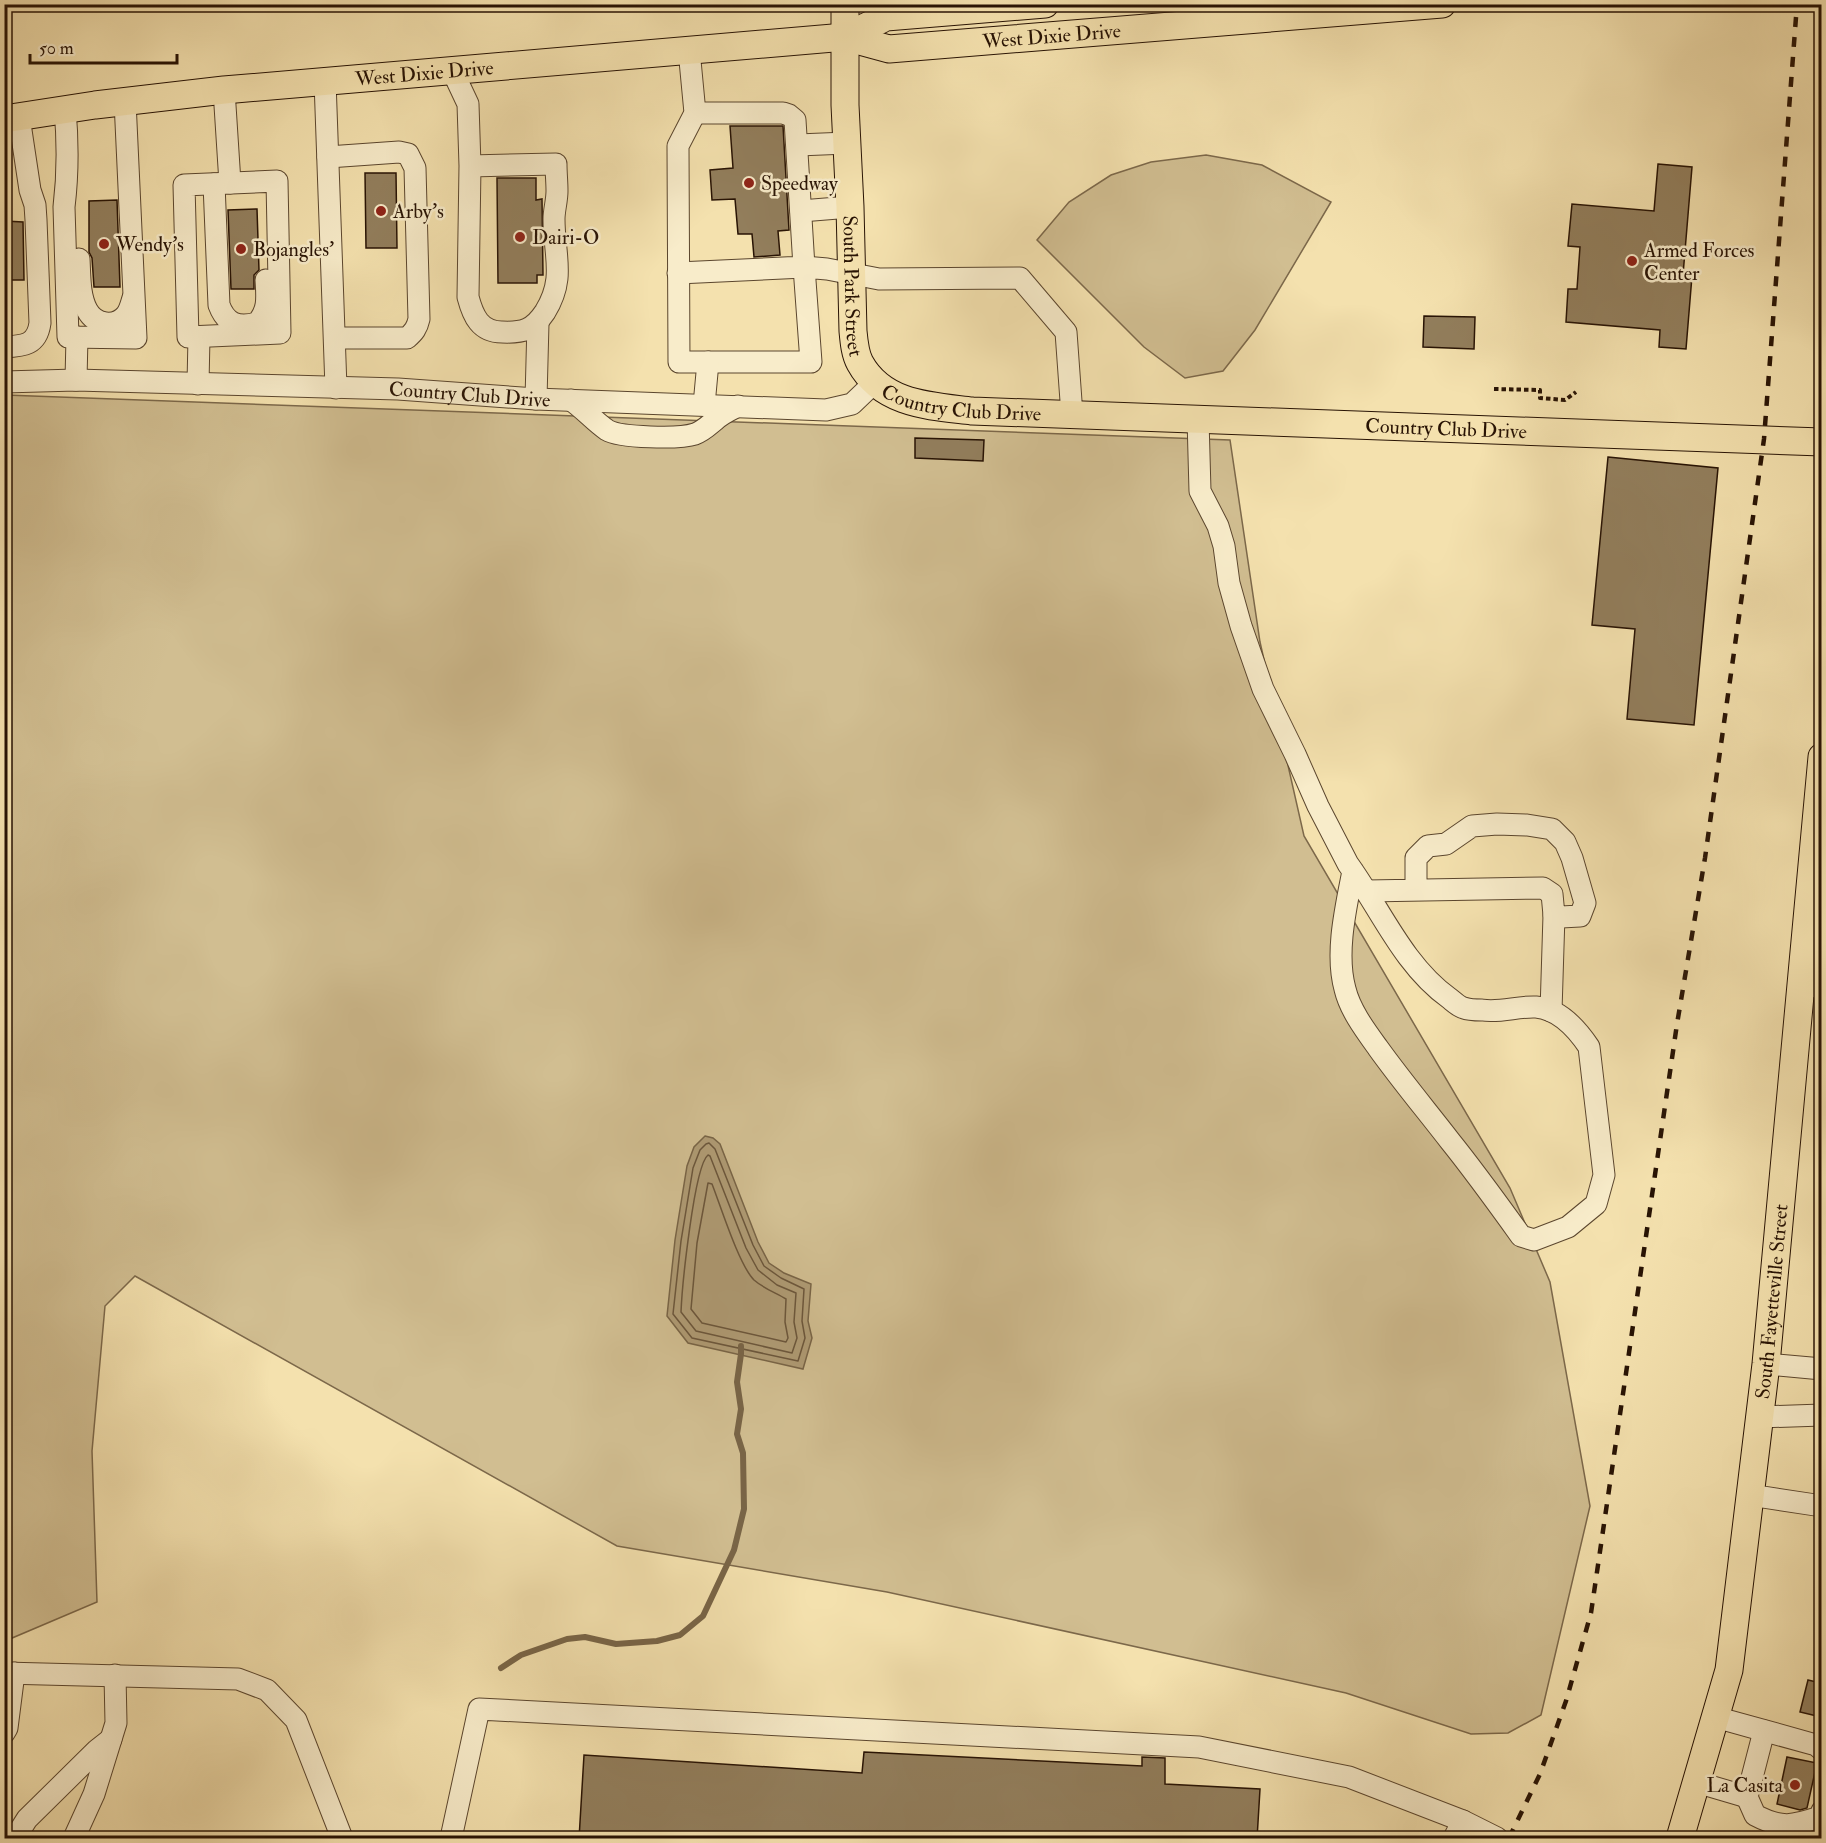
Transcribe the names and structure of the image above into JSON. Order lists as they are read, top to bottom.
{
  "streets": {
    "main road": [
      "West Dixie Drive",
      "South Park Street",
      "Country Club Drive",
      "South Fayetteville Street"
    ]
  },
  "crossings": [
    ["West Dixie Drive", "South Park Street"],
    ["South Park Street", "Country Club Drive"]
  ],
  "places": [
    "Speedway",
    "Arby's",
    "Dairi-O",
    "Wendy's",
    "Bojangles'",
    "Armed Forces Center",
    "La Casita"
  ],
  "scale_bar": "50 m"
}
